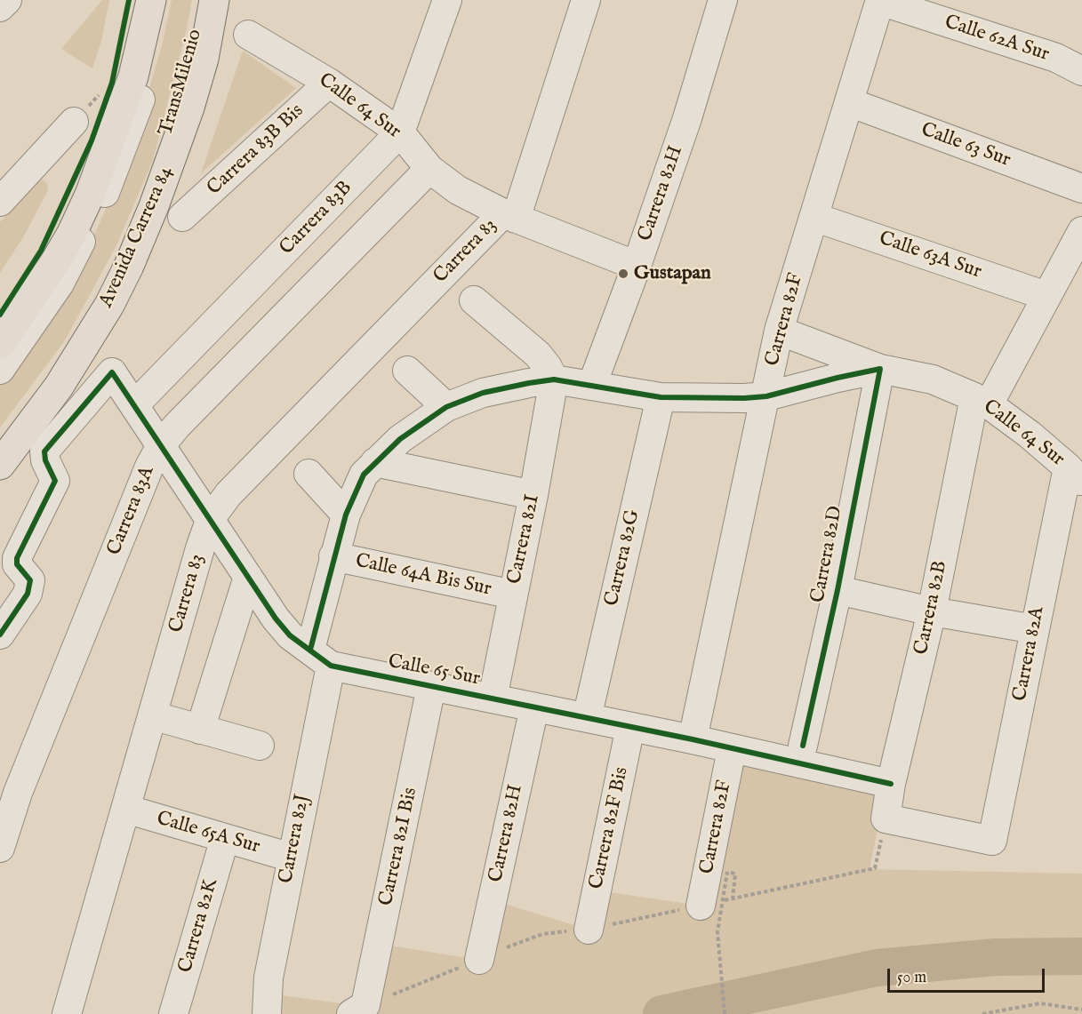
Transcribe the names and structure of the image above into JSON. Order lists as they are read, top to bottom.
{
  "streets": {
    "main road": ["Avenida Carrera 84"],
    "street": [
      "Calle 62A Sur",
      "TransMilenio",
      "Calle 64 Sur",
      "Calle 63 Sur",
      "Carrera 83B Bis",
      "Carrera 82H",
      "Carrera 83B",
      "Carrera 83",
      "Calle 63A Sur",
      "Carrera 82F",
      "Carrera 83A",
      "Carrera 82I",
      "Carrera 82D",
      "Carrera 82G",
      "Calle 64A Bis Sur",
      "Carrera 82B",
      "Carrera 82A",
      "Calle 65 Sur",
      "Carrera 82F Bis",
      "Calle 65A Sur",
      "Carrera 82J",
      "Carrera 82I Bis",
      "Carrera 82K"
    ]
  },
  "crossings": [
    ["Calle 62A Sur", "Carrera 82F"],
    ["TransMilenio", "Avenida Carrera 84"],
    ["Calle 64 Sur", "Carrera 83B Bis"],
    ["Calle 64 Sur", "Carrera 82H"],
    ["Calle 64 Sur", "Carrera 83B"],
    ["Calle 64 Sur", "Carrera 83"],
    ["Calle 64 Sur", "Carrera 82F"],
    ["Calle 64 Sur", "Carrera 83A"],
    ["Calle 64 Sur", "Carrera 82D"],
    ["Calle 64 Sur", "Carrera 82B"],
    ["Calle 64 Sur", "Carrera 82A"],
    ["Calle 64 Sur", "Carrera 82J"],
    ["Calle 63 Sur", "Carrera 82F"],
    ["Carrera 82H", "Calle 65 Sur"],
    ["Carrera 82H", "Carrera 82J"],
    ["Carrera 83B", "Calle 65 Sur"],
    ["Carrera 83", "Calle 65 Sur"],
    ["Carrera 83", "Calle 65A Sur"],
    ["Calle 63A Sur", "Carrera 82F"],
    ["Calle 63A Sur", "Carrera 82B"],
    ["Carrera 82F", "Calle 65 Sur"],
    ["Carrera 82F", "Carrera 82J"],
    ["Carrera 83A", "Calle 65 Sur"],
    ["Carrera 82I", "Calle 64A Bis Sur"],
    ["Carrera 82I", "Calle 65 Sur"],
    ["Carrera 82I", "Carrera 82J"],
    ["Carrera 82D", "Carrera 82J"],
    ["Carrera 82G", "Calle 65 Sur"],
    ["Carrera 82G", "Carrera 82J"],
    ["Calle 64A Bis Sur", "Carrera 82J"],
    ["Carrera 82B", "Carrera 82A"],
    ["Carrera 82B", "Calle 65 Sur"],
    ["Calle 65 Sur", "Carrera 82F Bis"],
    ["Calle 65 Sur", "Carrera 82J"],
    ["Calle 65 Sur", "Carrera 82I Bis"],
    ["Calle 65A Sur", "Carrera 82J"],
    ["Calle 65A Sur", "Carrera 82K"]
  ],
  "places": ["Gustapan"],
  "scale_bar": "50 m"
}
